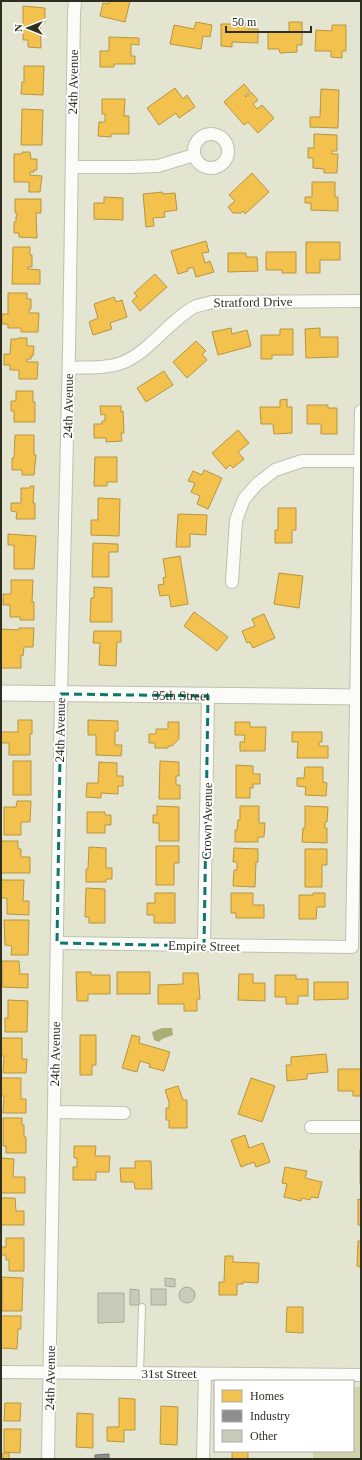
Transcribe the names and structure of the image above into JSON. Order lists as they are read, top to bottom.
{
  "streets": {
    "street": [
      "24th Avenue",
      "Stratford Drive",
      "35th Street",
      "Crown Avenue",
      "Empire Street",
      "31st Street"
    ]
  },
  "crossings": [
    ["24th Avenue", "Stratford Drive"],
    ["24th Avenue", "35th Street"],
    ["24th Avenue", "Empire Street"],
    ["24th Avenue", "31st Street"],
    ["35th Street", "Crown Avenue"],
    ["35th Street", "Empire Street"],
    ["Crown Avenue", "Empire Street"]
  ],
  "legend": ["Homes", "Industry", "Other"],
  "scale_bar": "50 m",
  "north": "left"
}
